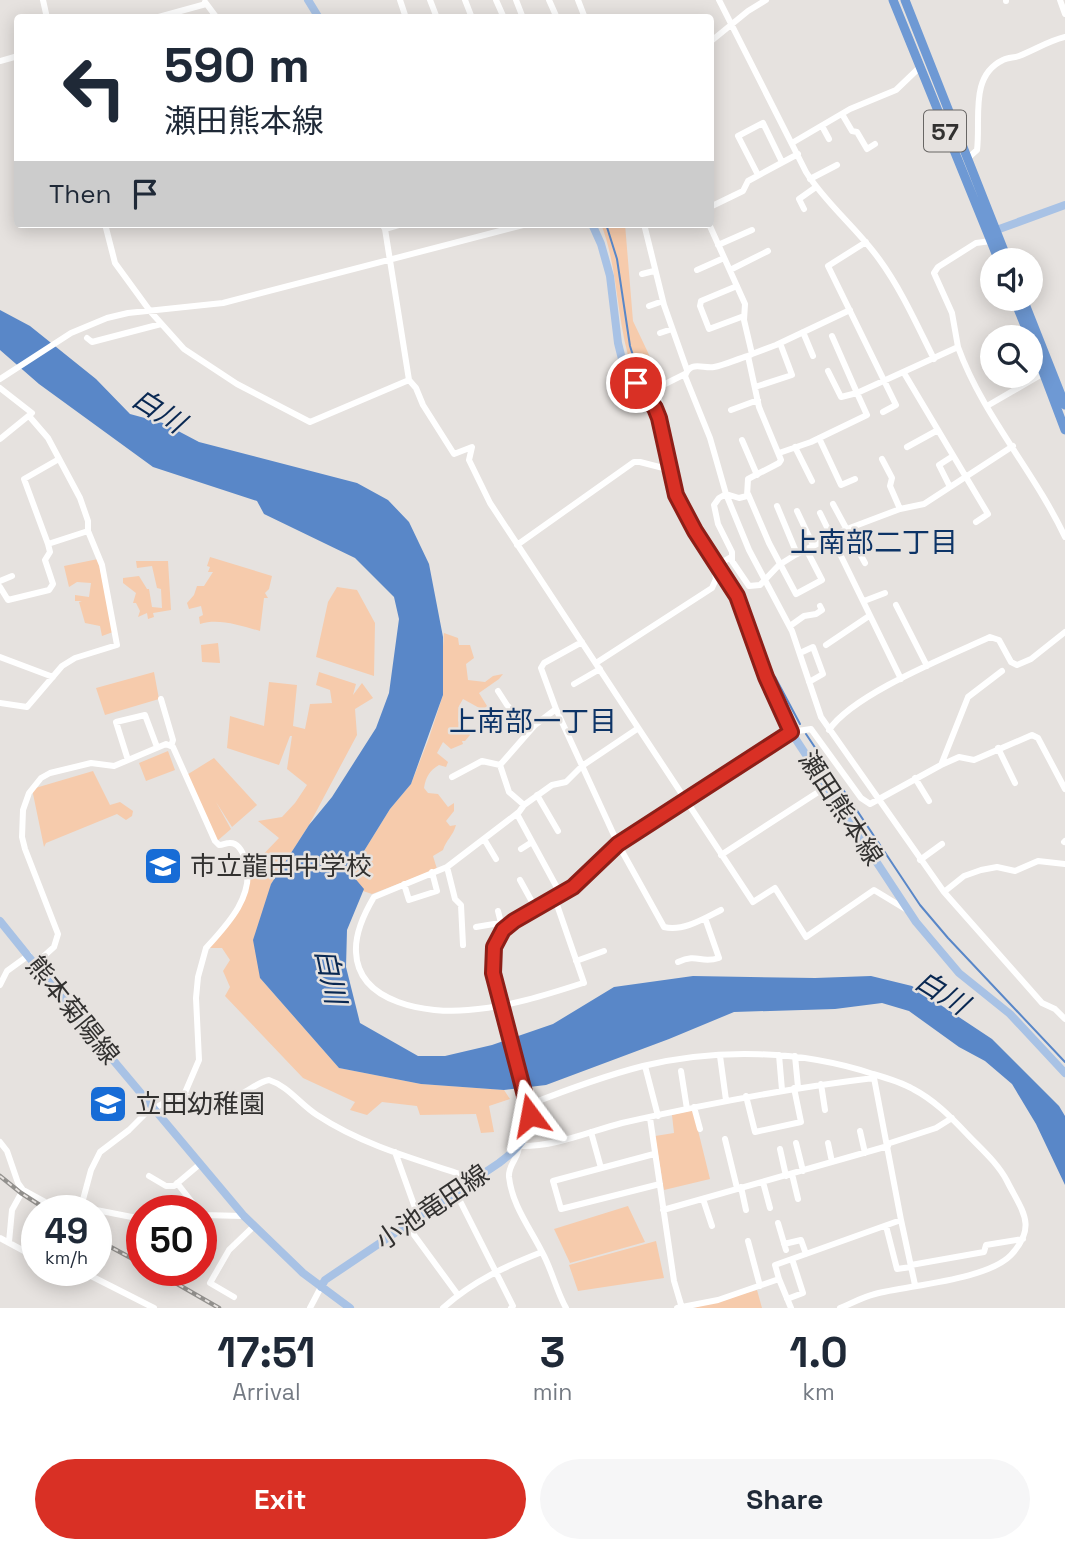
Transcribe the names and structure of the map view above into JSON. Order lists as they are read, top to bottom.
{
  "streets": {
    "highway": ["57"],
    "main road": ["瀬田熊本線", "熊本菊陽線", "小池竜田線"]
  },
  "crossings": [
    ["熊本菊陽線", "小池竜田線"]
  ],
  "districts": ["上南部二丁目", "上南部一丁目"],
  "water": ["白川"],
  "places": {
    "school or university": ["市立龍田中学校", "立田幼稚園"]
  },
  "page": {
    "turn": ["590 m", "瀬田熊本線"],
    "then": "Then",
    "speed": "49 km/h",
    "limit": "50",
    "eta": [
      "17:51",
      "Arrival",
      "3",
      "min",
      "1.0",
      "km"
    ],
    "buttons": ["Exit", "Share"]
  }
}
